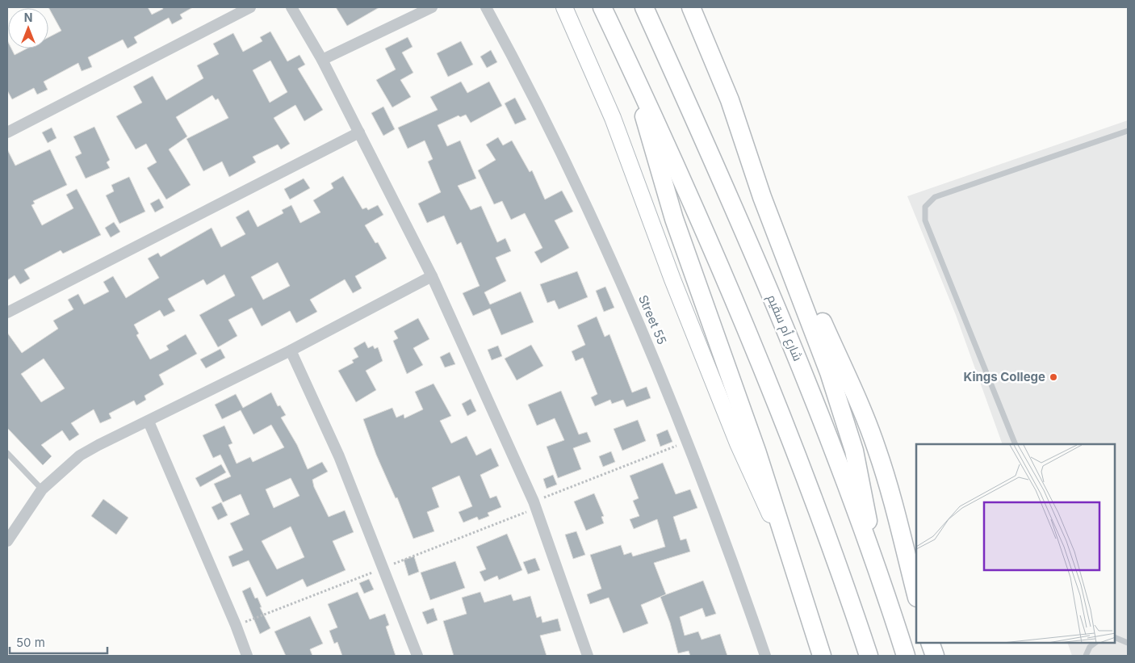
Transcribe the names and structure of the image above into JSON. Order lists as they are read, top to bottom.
{
  "streets": {
    "main road": ["شارع أم سقيم"],
    "street": ["Street 55"]
  },
  "places": ["Kings College"],
  "scale_bar": "50 m",
  "north": "top"
}
